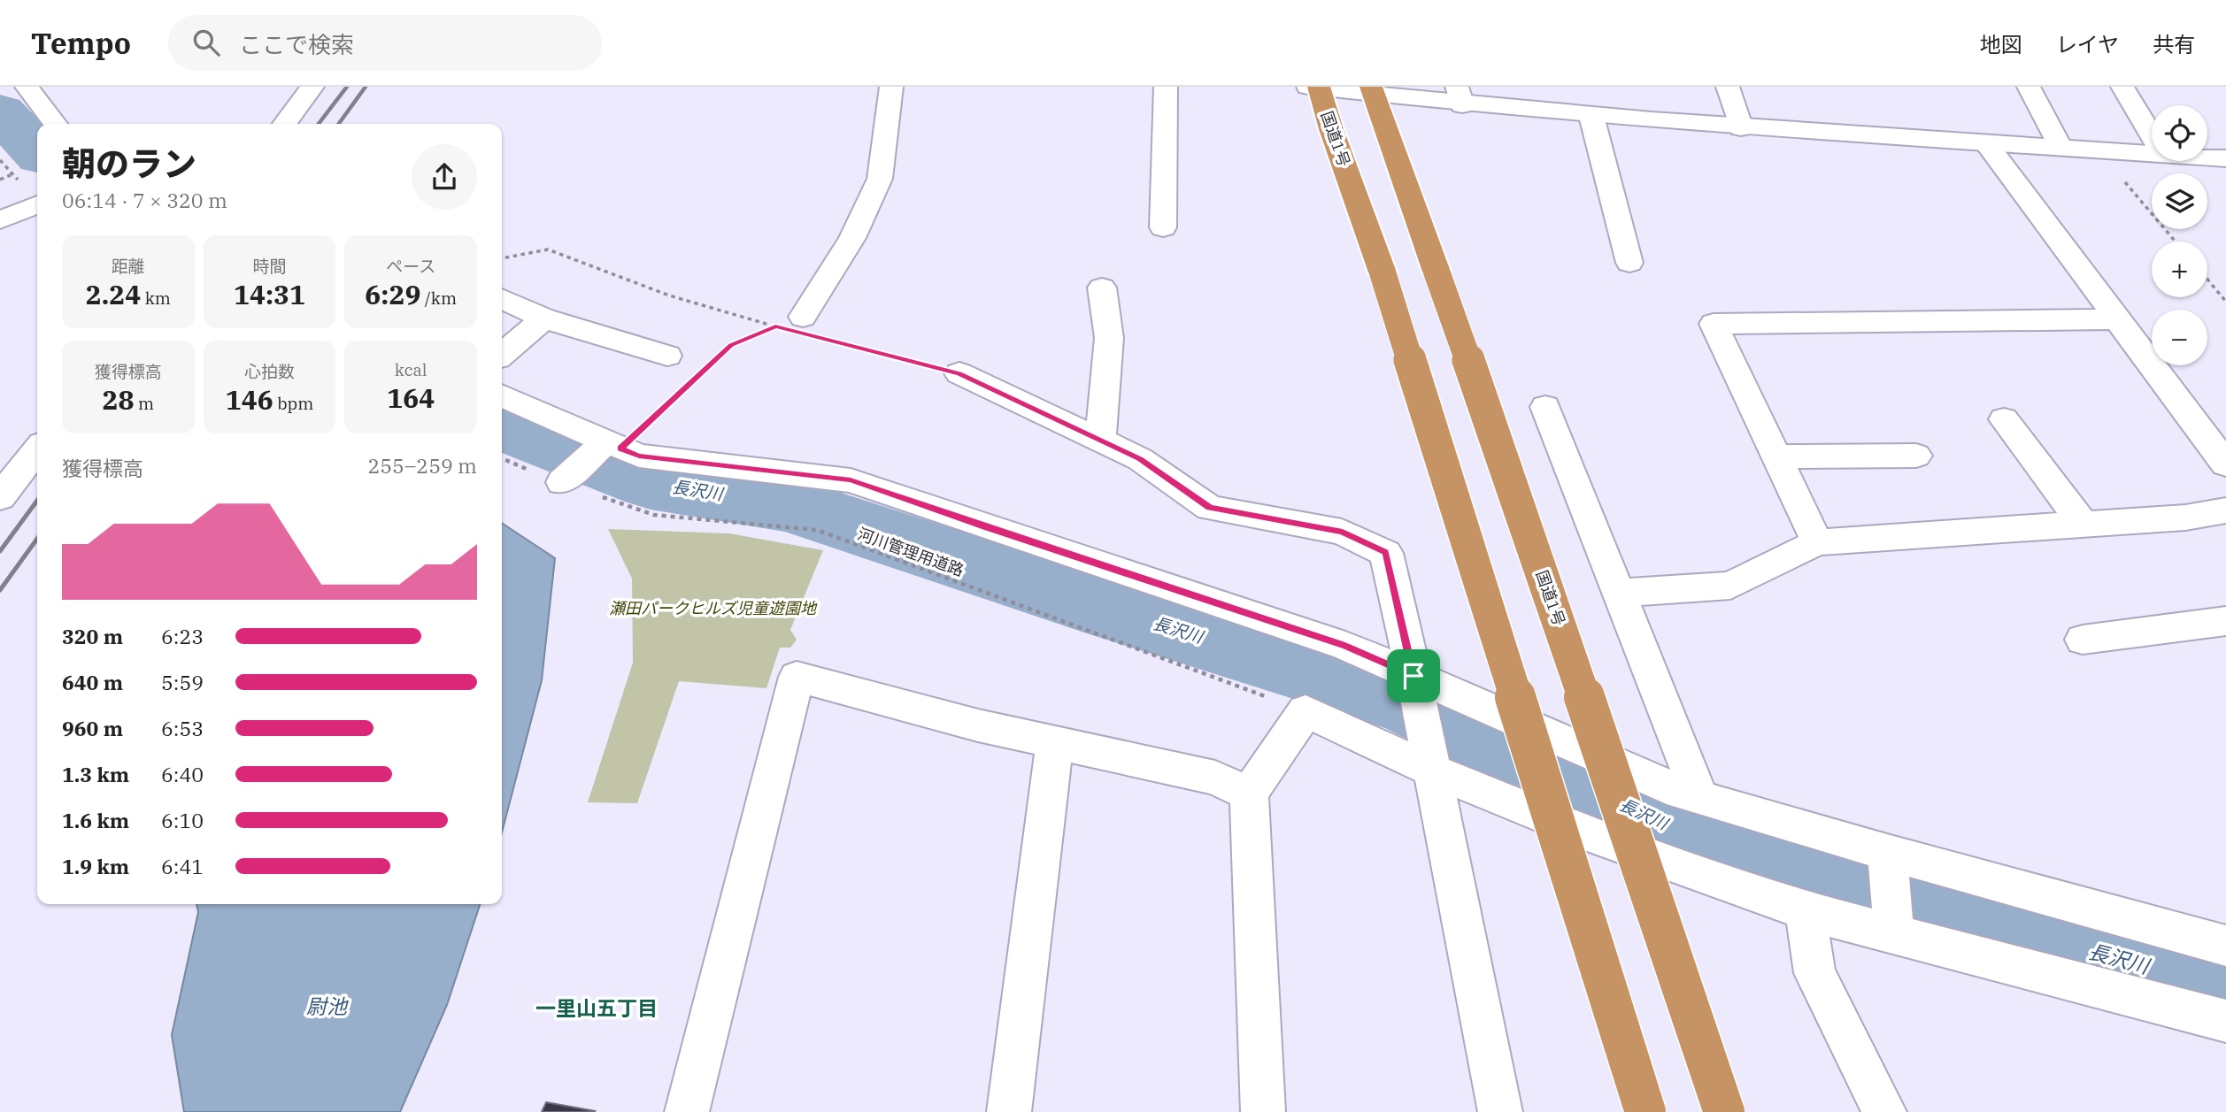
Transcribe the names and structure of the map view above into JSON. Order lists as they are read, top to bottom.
{
  "streets": {
    "highway": ["国道1号"],
    "path": ["河川管理用道路"]
  },
  "districts": ["一里山五丁目"],
  "water": ["長沢川", "尉池"],
  "parks": ["瀬田パークヒルズ児童遊園地"],
  "page": {
    "header": "Tempo",
    "search": "ここで検索",
    "nav": ["地図", "レイヤ", "共有"],
    "map_buttons": ["+", "−"],
    "heading": ["朝のラン", "06:14 · 7 × 320 m"],
    "stats": [
      ["距離", "2.24 km"],
      ["時間", "14:31"],
      ["ペース", "6:29 /km"],
      ["獲得標高", "28 m"],
      ["心拍数", "146 bpm"],
      ["kcal", "164"]
    ],
    "chart": ["獲得標高", "255–259 m"],
    "list": [
      {
        "name": "320 m",
        "note": "6:23"
      },
      {
        "name": "640 m",
        "note": "5:59"
      },
      {
        "name": "960 m",
        "note": "6:53"
      },
      {
        "name": "1.3 km",
        "note": "6:40"
      },
      {
        "name": "1.6 km",
        "note": "6:10"
      },
      {
        "name": "1.9 km",
        "note": "6:41"
      }
    ]
  }
}
